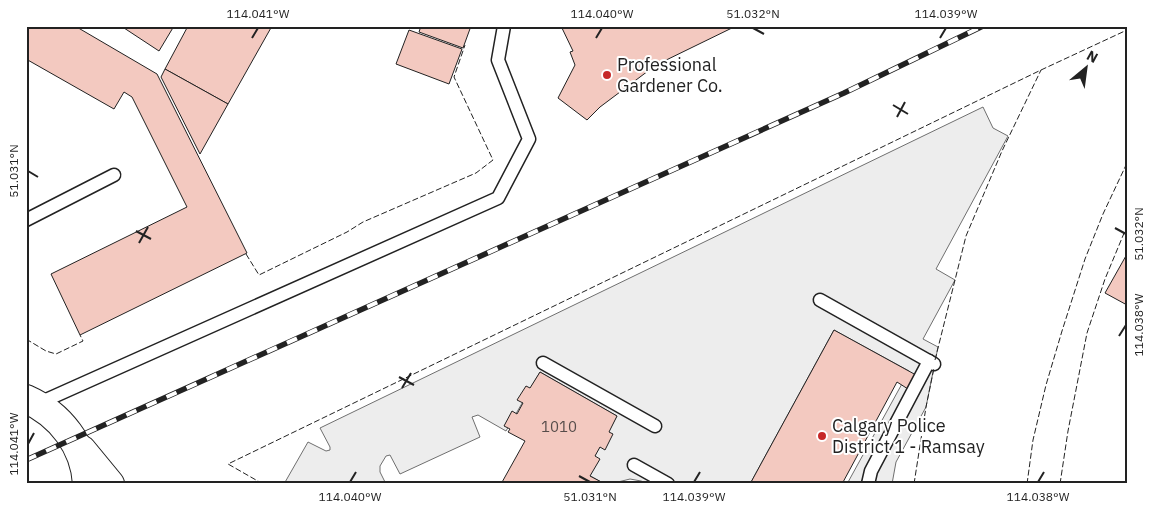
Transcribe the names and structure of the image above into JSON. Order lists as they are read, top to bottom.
{
  "places": ["Professional Gardener Co.", "Calgary Police District 1 - Ramsay"],
  "house_numbers": ["1010"],
  "north": "top right",
  "coordinates": [
    "114.041°W",
    "114.040°W",
    "51.032°N",
    "114.039°W",
    "51.031°N",
    "114.038°W"
  ]
}
